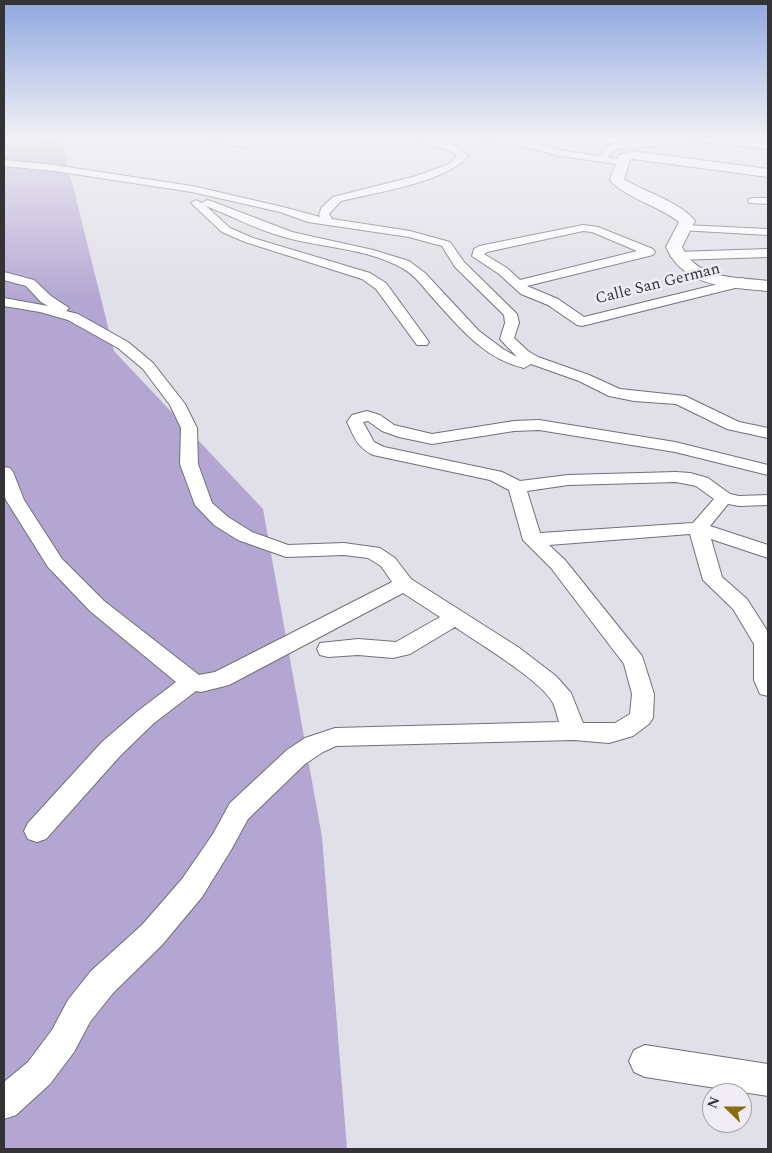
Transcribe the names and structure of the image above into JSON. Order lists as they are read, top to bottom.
{
  "streets": {
    "street": ["Calle San German"]
  },
  "north": "left"
}
